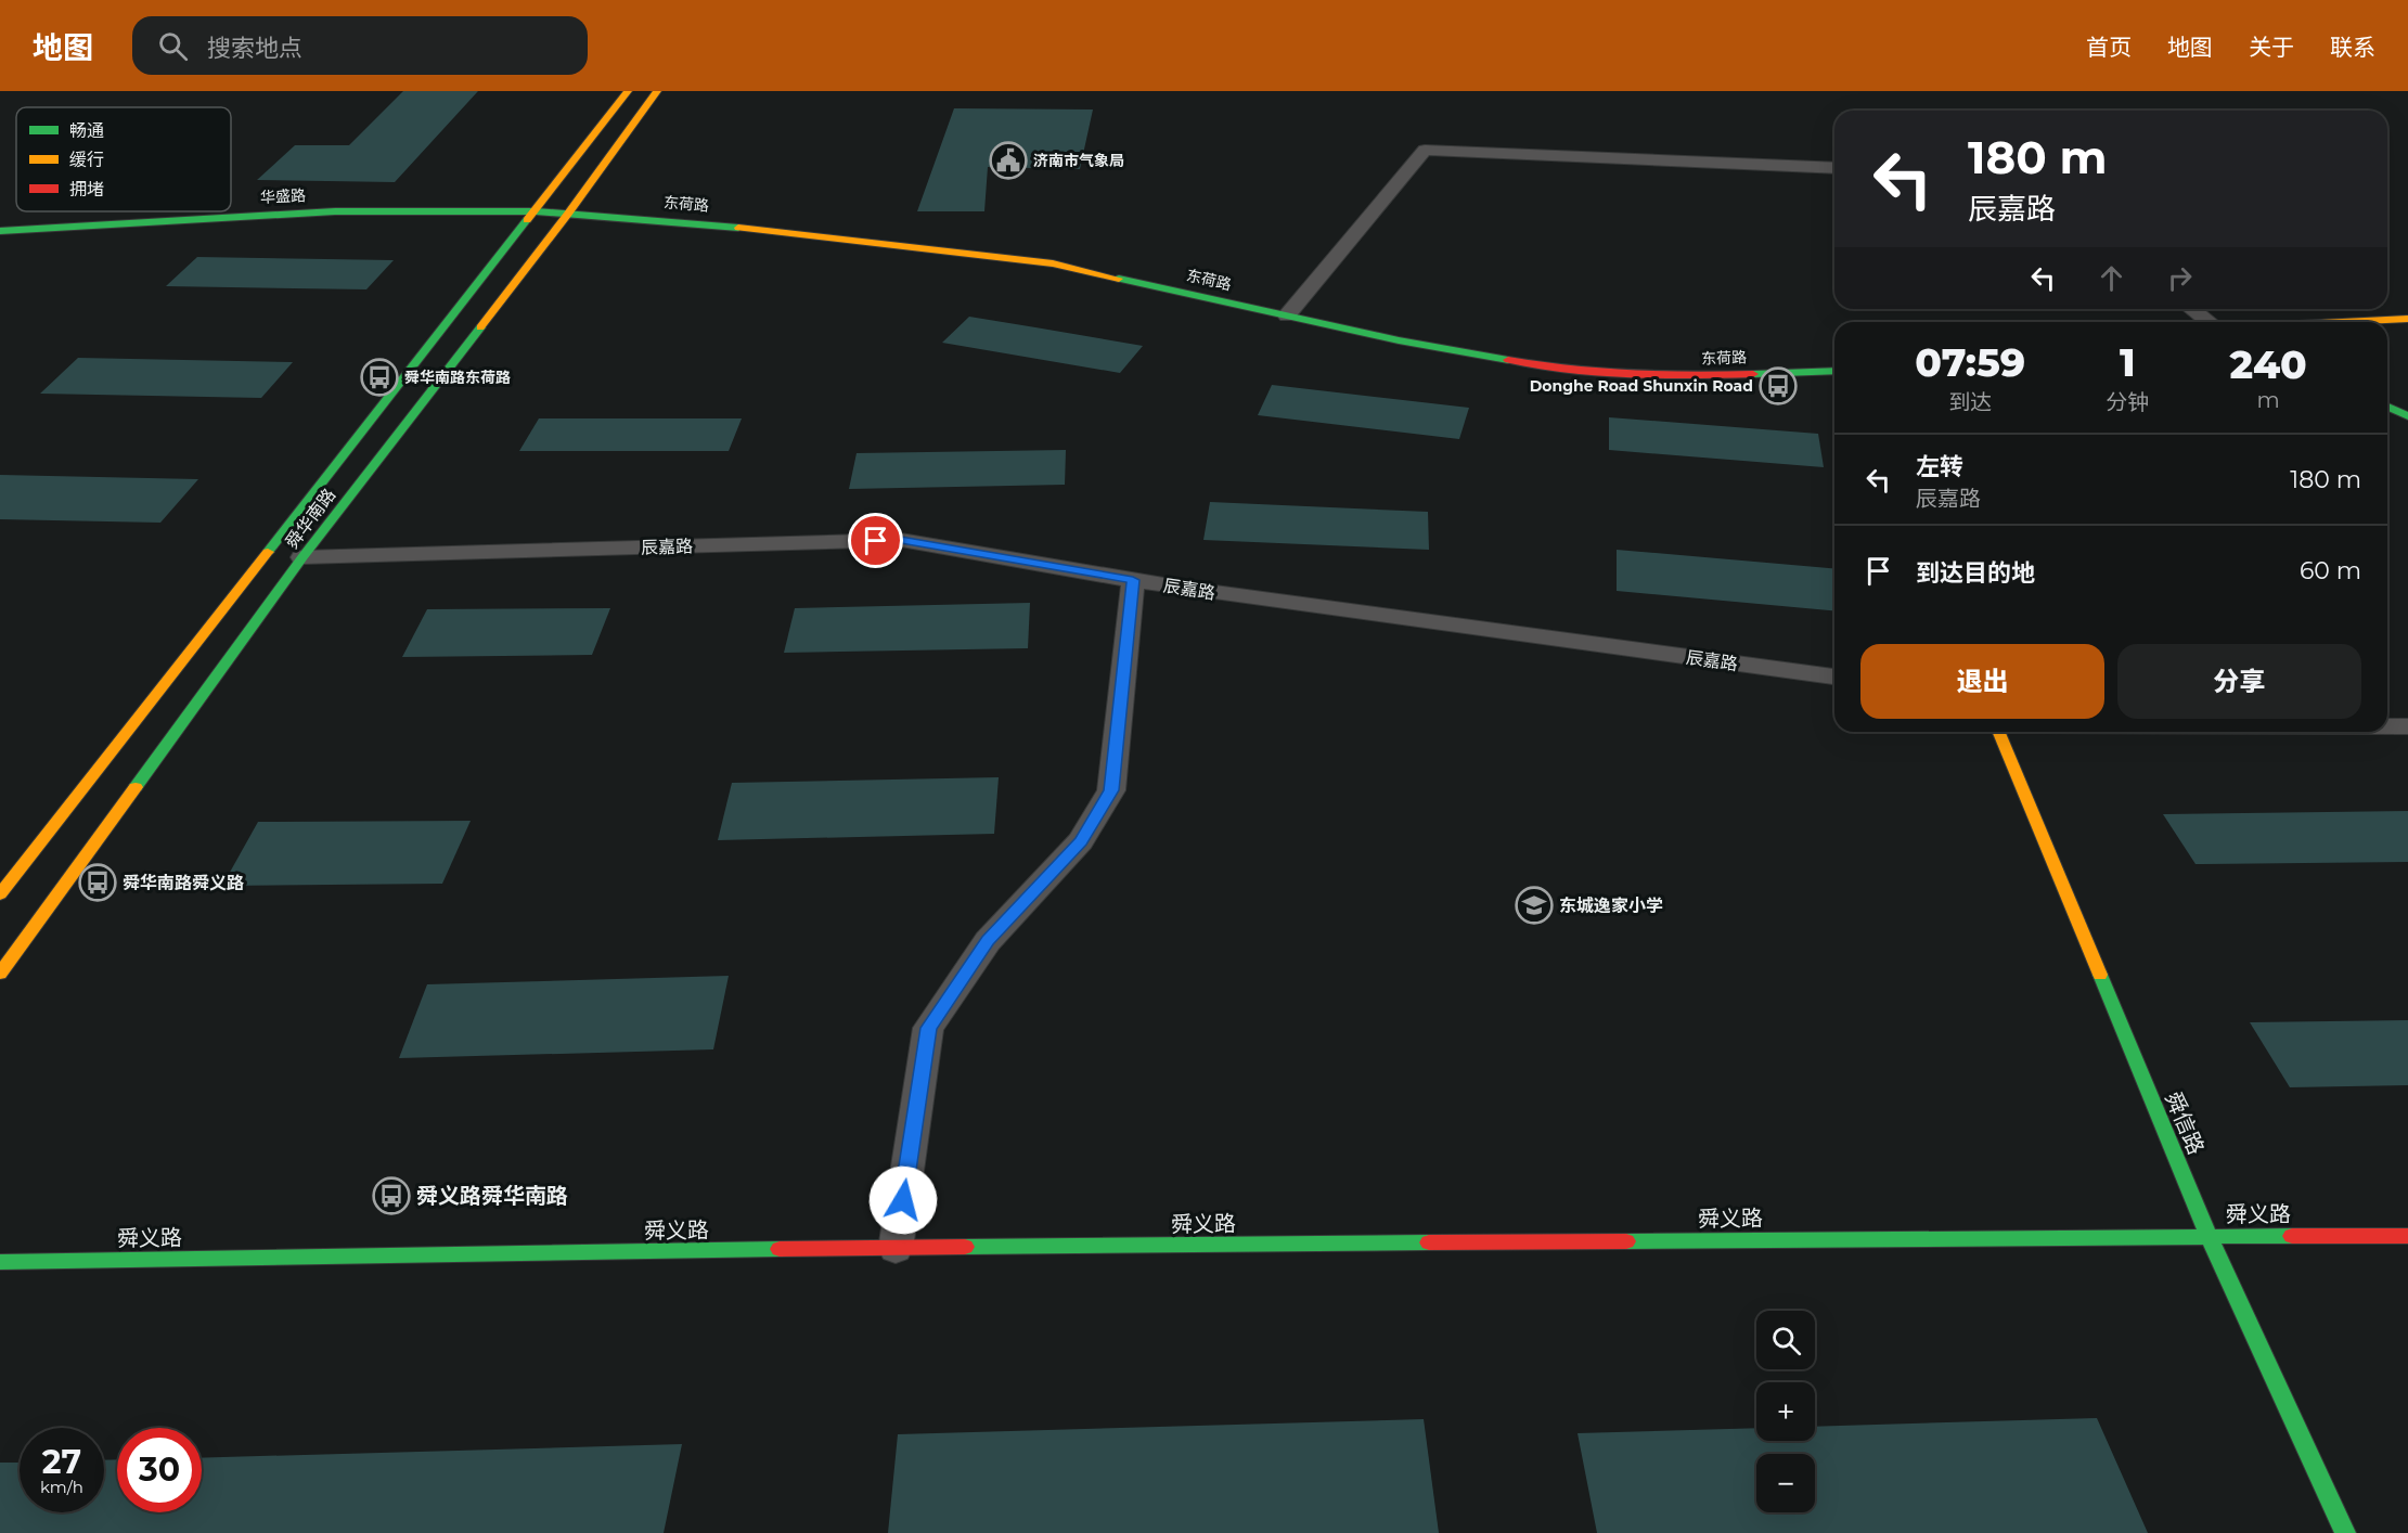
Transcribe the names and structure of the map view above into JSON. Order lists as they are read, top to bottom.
{
  "streets": {
    "street": [
      "华盛路",
      "东荷路",
      "舜华南路",
      "辰嘉路",
      "舜信路",
      "舜义路"
    ]
  },
  "crossings": [
    ["华盛路", "东荷路"],
    ["华盛路", "舜华南路"],
    ["东荷路", "舜华南路"],
    ["舜华南路", "辰嘉路"],
    ["舜信路", "舜义路"]
  ],
  "places": {
    "public building": ["济南市气象局"],
    "bus stop": [
      "舜华南路东荷路",
      "Donghe Road Shunxin Road",
      "舜华南路舜义路",
      "舜义路舜华南路"
    ],
    "school or university": ["东城逸家小学"]
  },
  "legend": ["畅通", "缓行", "拥堵"],
  "page": {
    "header": "地图",
    "search": "搜索地点",
    "nav": [
      "首页",
      "地图",
      "关于",
      "联系"
    ],
    "turn": ["180 m", "辰嘉路"],
    "eta": [
      "07:59",
      "到达",
      "1",
      "分钟",
      "240",
      "m"
    ],
    "list": [
      {
        "name": "左转",
        "note": "辰嘉路",
        "value": "180 m"
      },
      {
        "name": "到达目的地",
        "value": "60 m"
      }
    ],
    "buttons": ["退出", "分享"],
    "map_buttons": ["+", "−"],
    "speed": "27 km/h",
    "limit": "30"
  }
}
